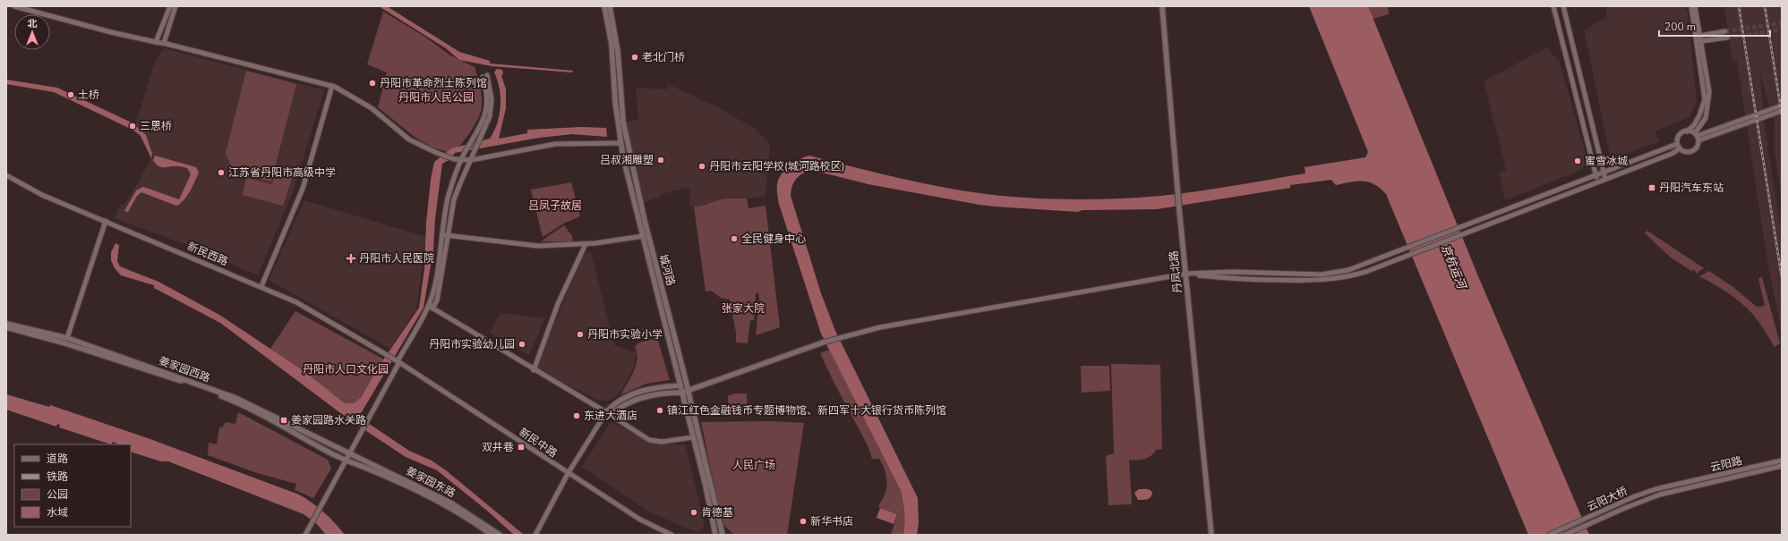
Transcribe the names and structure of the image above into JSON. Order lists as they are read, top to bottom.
{
  "streets": {
    "main road": [
      "城河路",
      "丹凤北路",
      "姜家园西路",
      "姜家园东路"
    ],
    "street": [
      "新民西路",
      "新民中路",
      "云阳路",
      "云阳大桥"
    ]
  },
  "crossings": [
    ["新民西路", "新民中路"],
    ["姜家园西路", "姜家园东路"],
    ["云阳路", "云阳大桥"]
  ],
  "water": ["京杭运河"],
  "parks": [
    "丹阳市人民公园",
    "吕凤子故居",
    "张家大院",
    "丹阳市人口文化园",
    "人民广场"
  ],
  "places": {
    "other": [
      "老北门桥",
      "丹阳市革命烈士陈列馆",
      "土桥",
      "三思桥",
      "吕叔湘雕塑",
      "蜜雪冰城",
      "丹阳市云阳学校(城河路校区)",
      "江苏省丹阳市高级中学",
      "全民健身中心",
      "丹阳市实验小学",
      "丹阳市实验幼儿园",
      "镇江红色金融钱币专题博物馆、新四军十大银行货币陈列馆",
      "东进大酒店",
      "肯德基",
      "新华书店"
    ],
    "transit": ["丹阳汽车东站", "姜家园路水关路", "双井巷"],
    "health": ["丹阳市人民医院"]
  },
  "legend": [
    "道路",
    "铁路",
    "公园",
    "水域"
  ],
  "scale_bar": "200 m",
  "north": "top"
}
